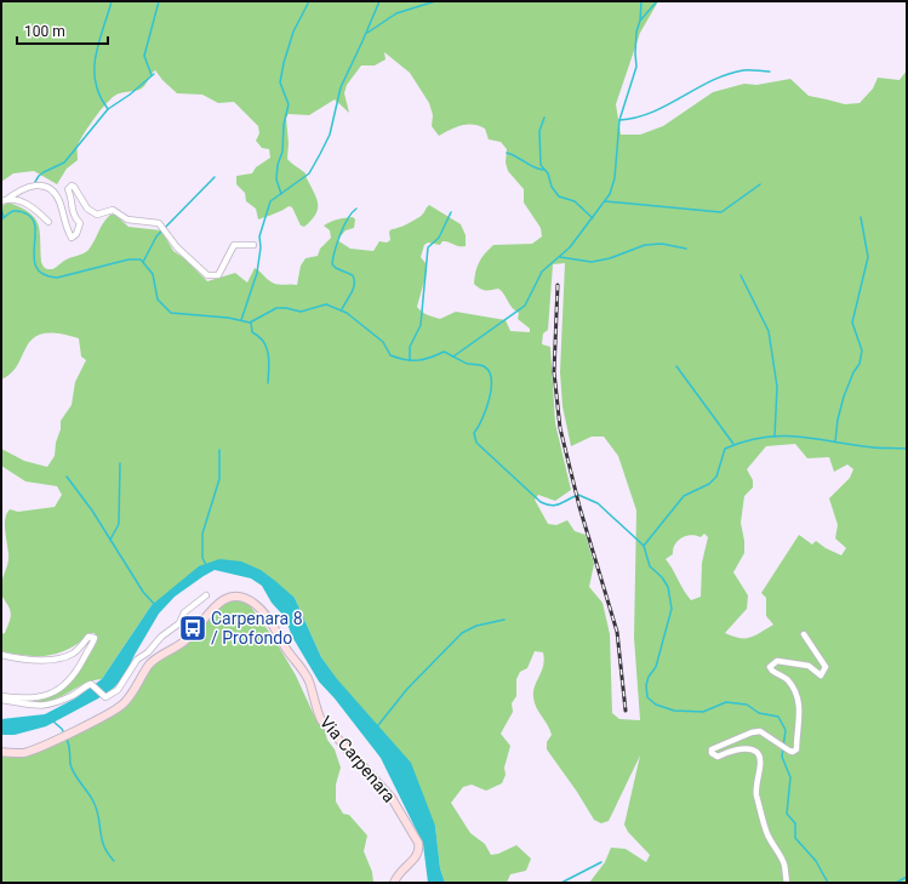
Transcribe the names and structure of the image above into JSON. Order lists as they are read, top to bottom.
{
  "streets": {
    "street": ["Via Carpenara"]
  },
  "places": {
    "bus stop": ["Carpenara 8 / Profondo"]
  },
  "scale_bar": "100 m"
}
